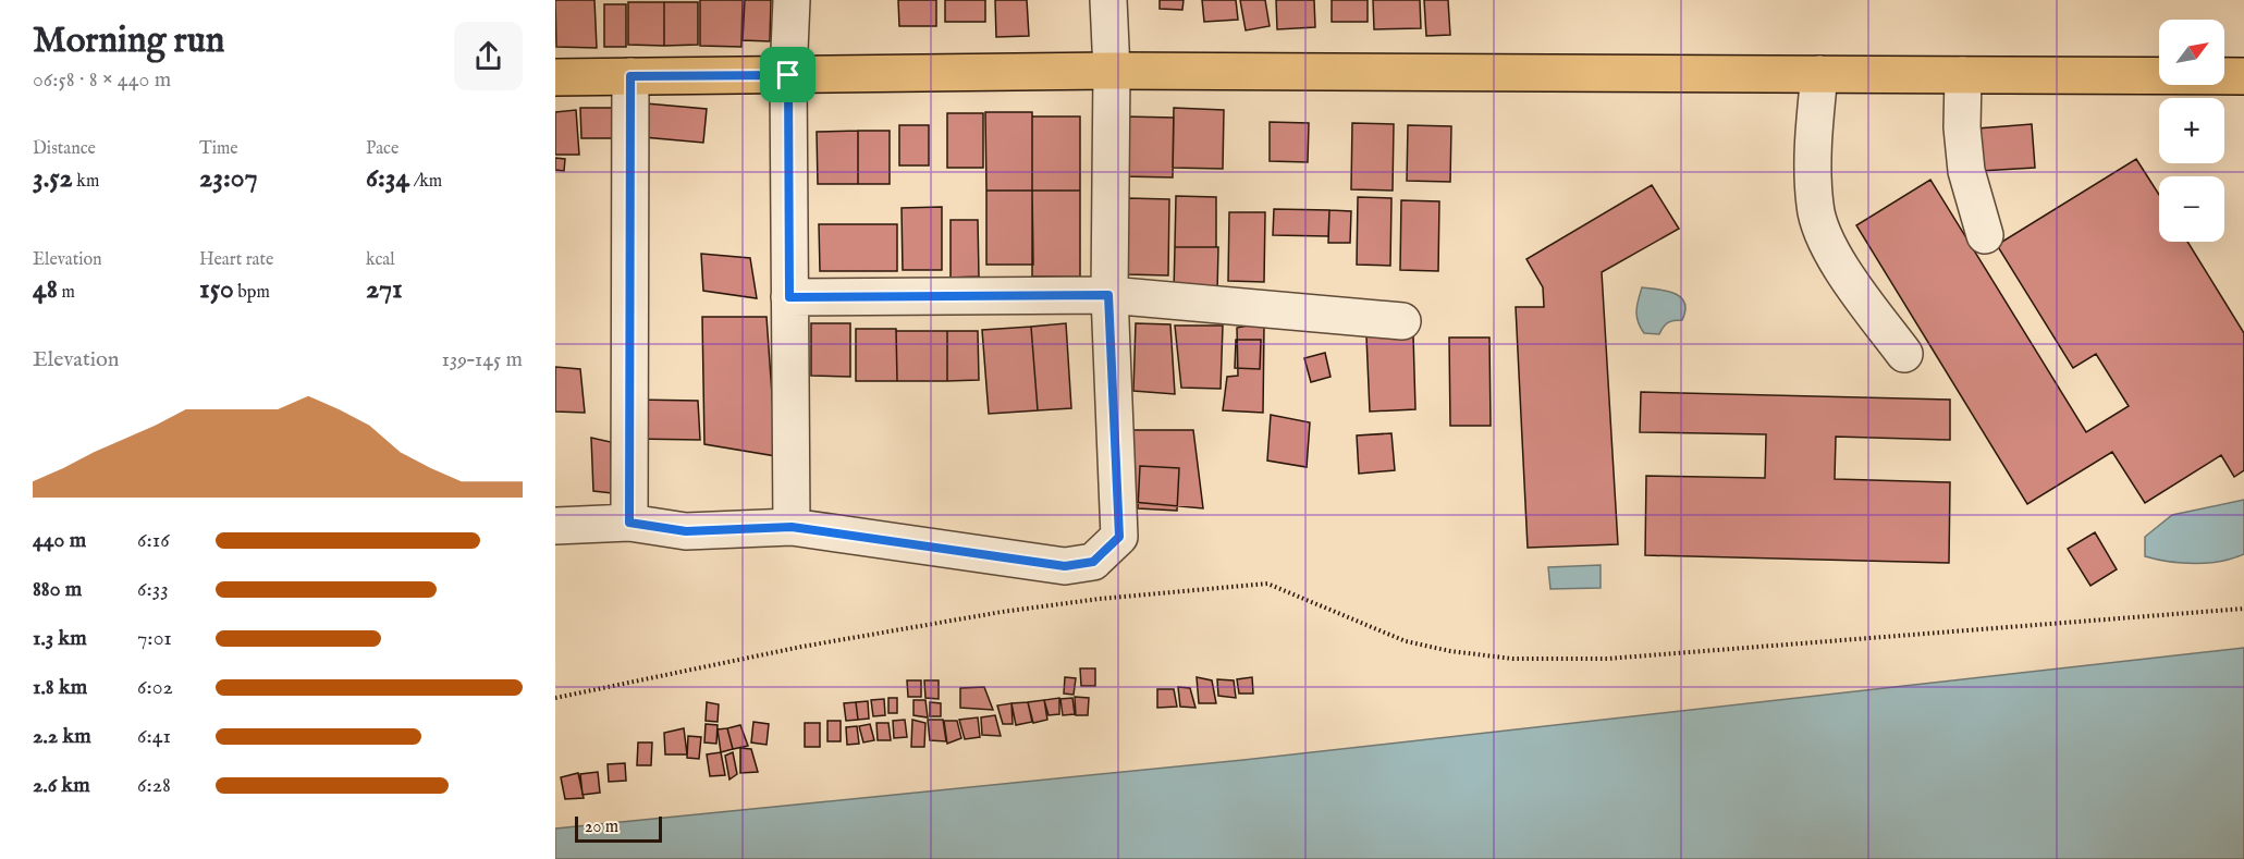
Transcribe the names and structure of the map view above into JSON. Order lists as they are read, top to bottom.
{
  "scale_bar": "20 m",
  "north": "top right",
  "page": {
    "heading": ["Morning run", "06:58 · 8 × 440 m"],
    "map_buttons": ["+", "−"],
    "stats": [
      ["Distance", "3.52 km"],
      ["Time", "23:07"],
      ["Pace", "6:34 /km"],
      ["Elevation", "48 m"],
      ["Heart rate", "150 bpm"],
      ["kcal", "271"]
    ],
    "chart": ["Elevation", "139–145 m"],
    "list": [
      {
        "name": "440 m",
        "note": "6:16"
      },
      {
        "name": "880 m",
        "note": "6:33"
      },
      {
        "name": "1.3 km",
        "note": "7:01"
      },
      {
        "name": "1.8 km",
        "note": "6:02"
      },
      {
        "name": "2.2 km",
        "note": "6:41"
      },
      {
        "name": "2.6 km",
        "note": "6:28"
      }
    ],
    "scale": "20 m"
  }
}
